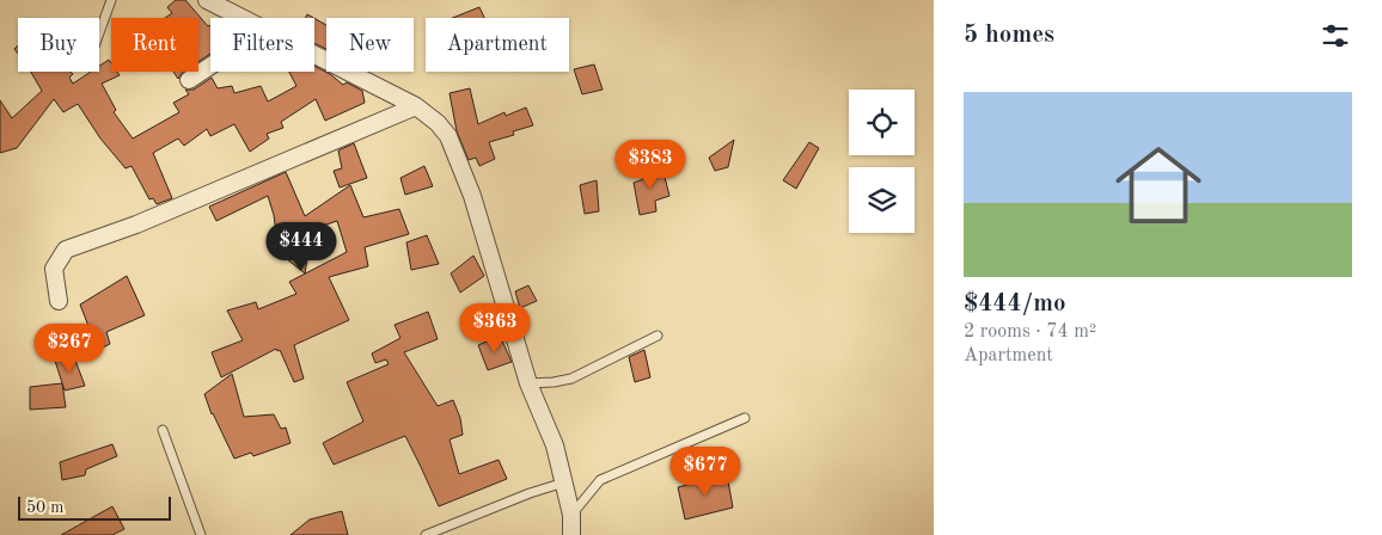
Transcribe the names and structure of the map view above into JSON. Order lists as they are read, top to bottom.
{
  "scale_bar": "50 m",
  "page": {
    "heading": "5 homes",
    "chip": [
      "Buy",
      "Rent",
      "Filters",
      "New",
      "Apartment"
    ],
    "list": [
      {
        "name": "$444/mo",
        "note": "2 rooms · 74 m² · Apartment"
      }
    ],
    "price": [
      "$383",
      "$444",
      "$363",
      "$267",
      "$677"
    ],
    "scale": "50 m"
  }
}
